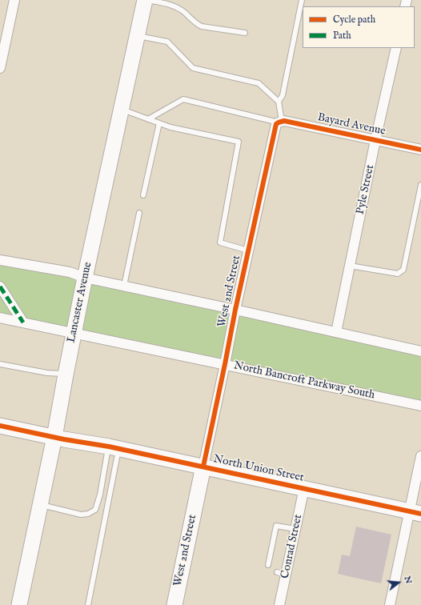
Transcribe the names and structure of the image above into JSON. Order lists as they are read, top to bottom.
{
  "streets": {
    "main road": ["West 2nd Street", "Lancaster Avenue", "North Union Street"],
    "street": [
      "Bayard Avenue",
      "Pyle Street",
      "North Bancroft Parkway South",
      "Conrad Street"
    ]
  },
  "crossings": [
    ["Bayard Avenue", "Pyle Street"],
    ["Bayard Avenue", "West 2nd Street"],
    ["West 2nd Street", "North Bancroft Parkway South"],
    ["West 2nd Street", "North Union Street"],
    ["Lancaster Avenue", "North Bancroft Parkway South"],
    ["Lancaster Avenue", "North Union Street"],
    ["North Union Street", "Conrad Street"]
  ],
  "legend": ["Cycle path", "Path"],
  "north": "right"
}
